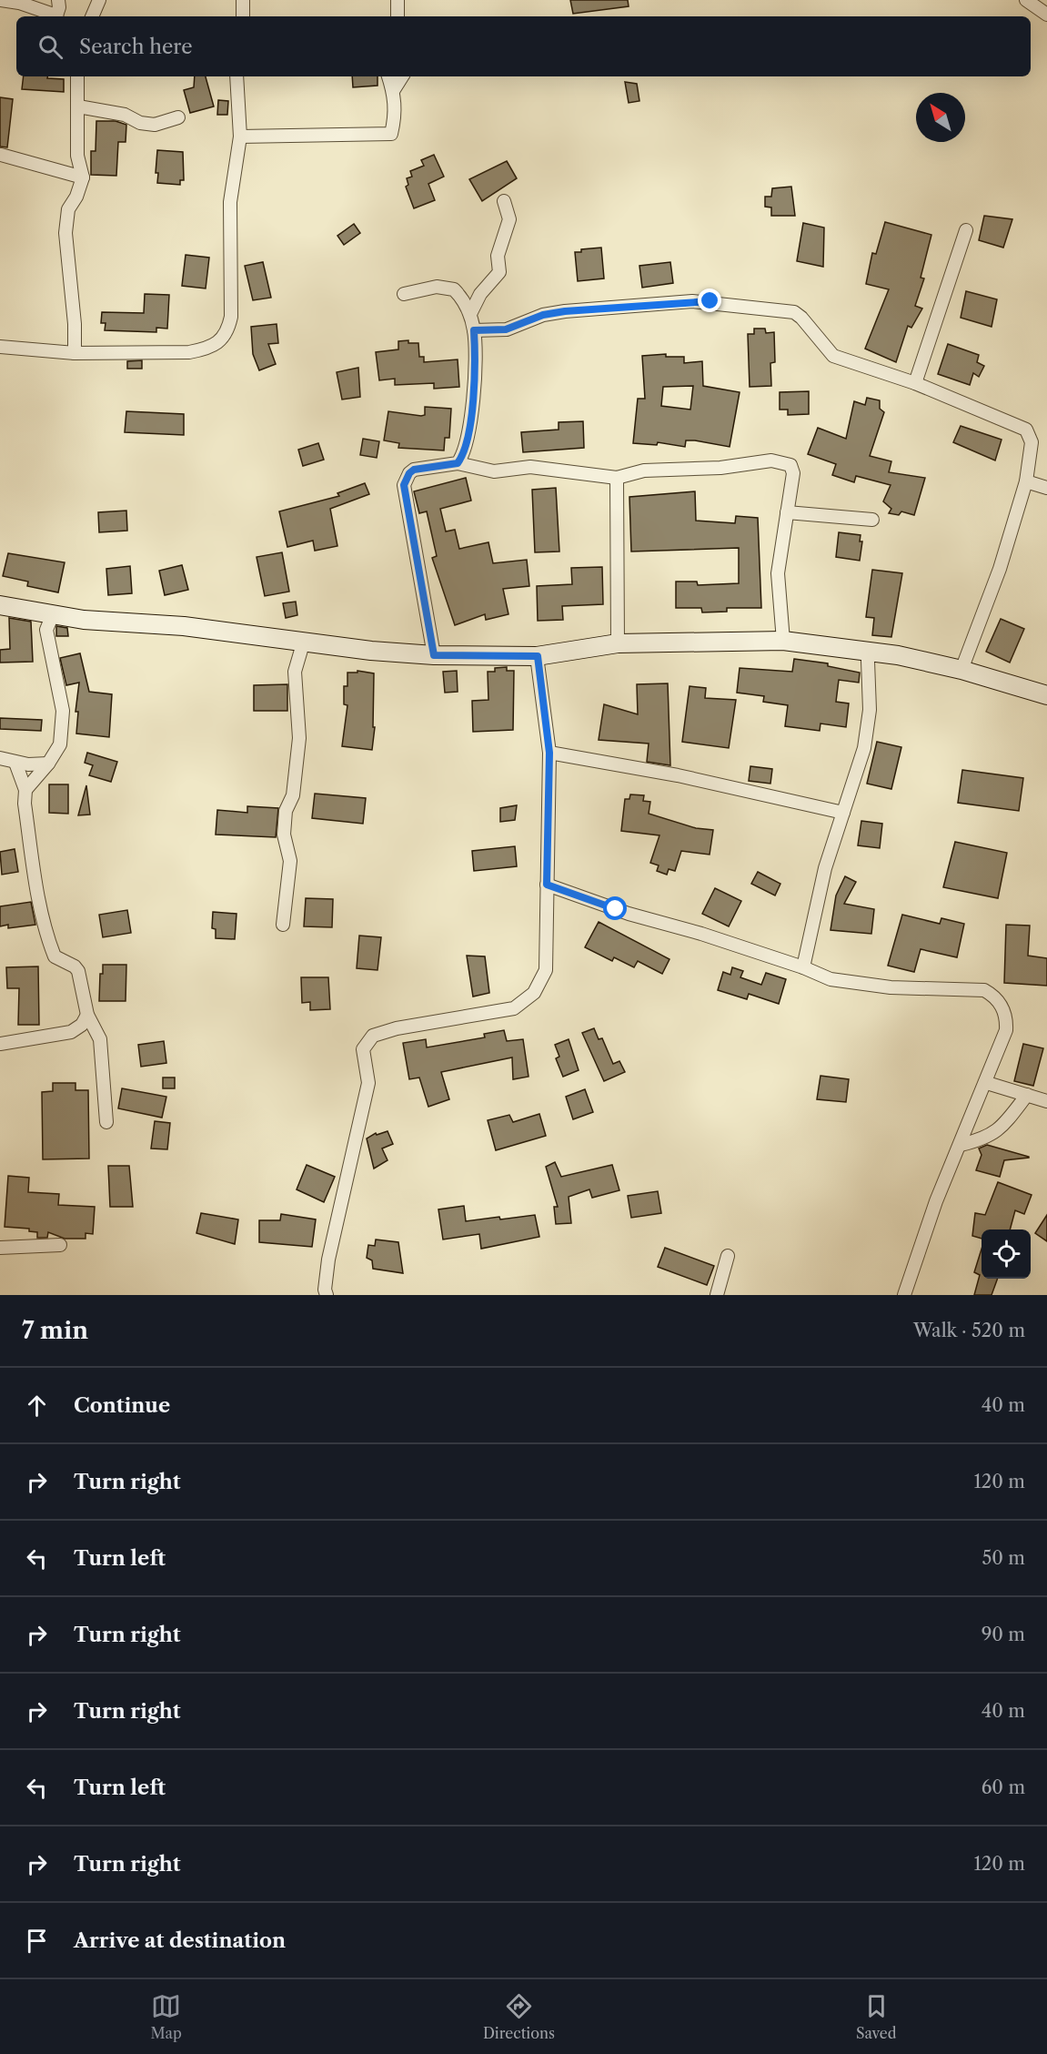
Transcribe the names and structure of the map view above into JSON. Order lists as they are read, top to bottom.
{
  "north": "top left",
  "page": {
    "search": "Search here",
    "heading": ["7 min", "Walk · 520 m"],
    "list": [
      ["Continue", "40 m"],
      ["Turn right", "120 m"],
      ["Turn left", "50 m"],
      ["Turn right", "90 m"],
      ["Turn right", "40 m"],
      ["Turn left", "60 m"],
      ["Turn right", "120 m"],
      "Arrive at destination"
    ],
    "nav": ["Map", "Directions", "Saved"]
  }
}
